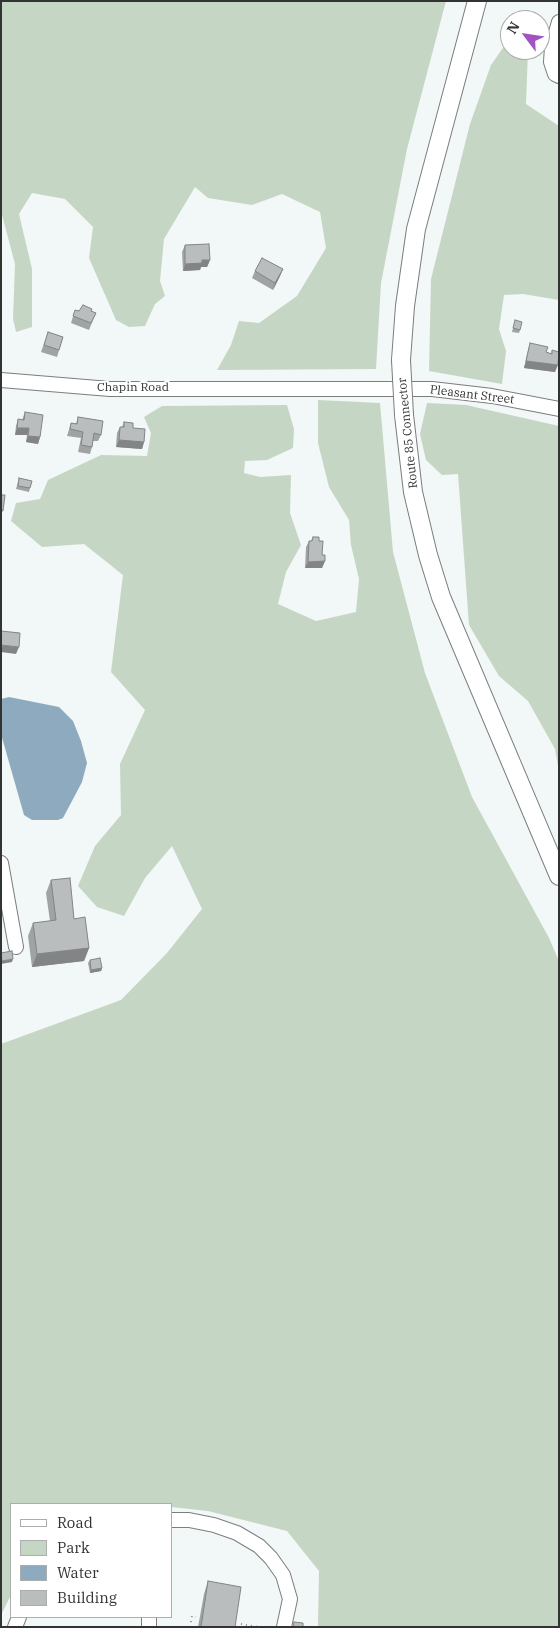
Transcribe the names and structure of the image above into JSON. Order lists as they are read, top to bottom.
{
  "streets": {
    "main road": ["Route 85 Connector"],
    "street": ["Chapin Road", "Pleasant Street"]
  },
  "crossings": [
    ["Chapin Road", "Pleasant Street"]
  ],
  "legend": [
    "Road",
    "Park",
    "Water",
    "Building"
  ],
  "north": "top left"
}
